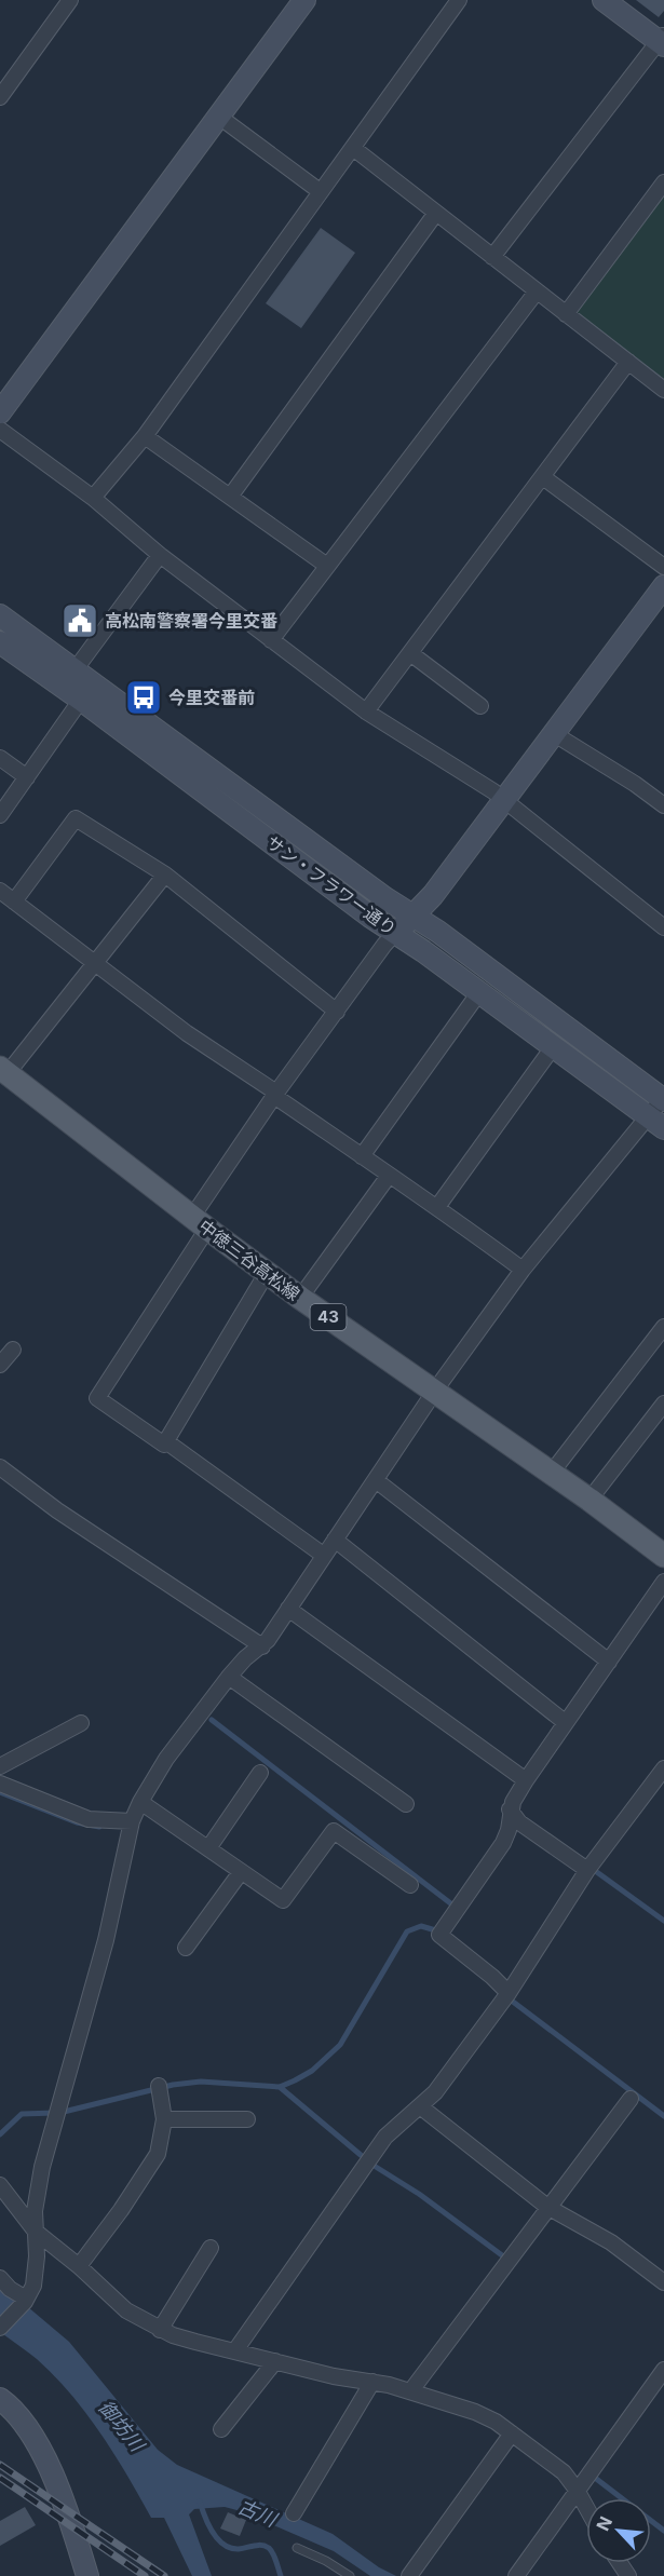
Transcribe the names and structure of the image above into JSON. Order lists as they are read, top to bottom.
{
  "streets": {
    "main road": ["中徳三谷高松線", "43"],
    "street": ["サン・フラワー通り"]
  },
  "water": ["御坊川", "古川"],
  "places": {
    "public building": ["高松南警察署今里交番"],
    "bus stop": ["今里交番前"]
  },
  "north": "top left"
}
